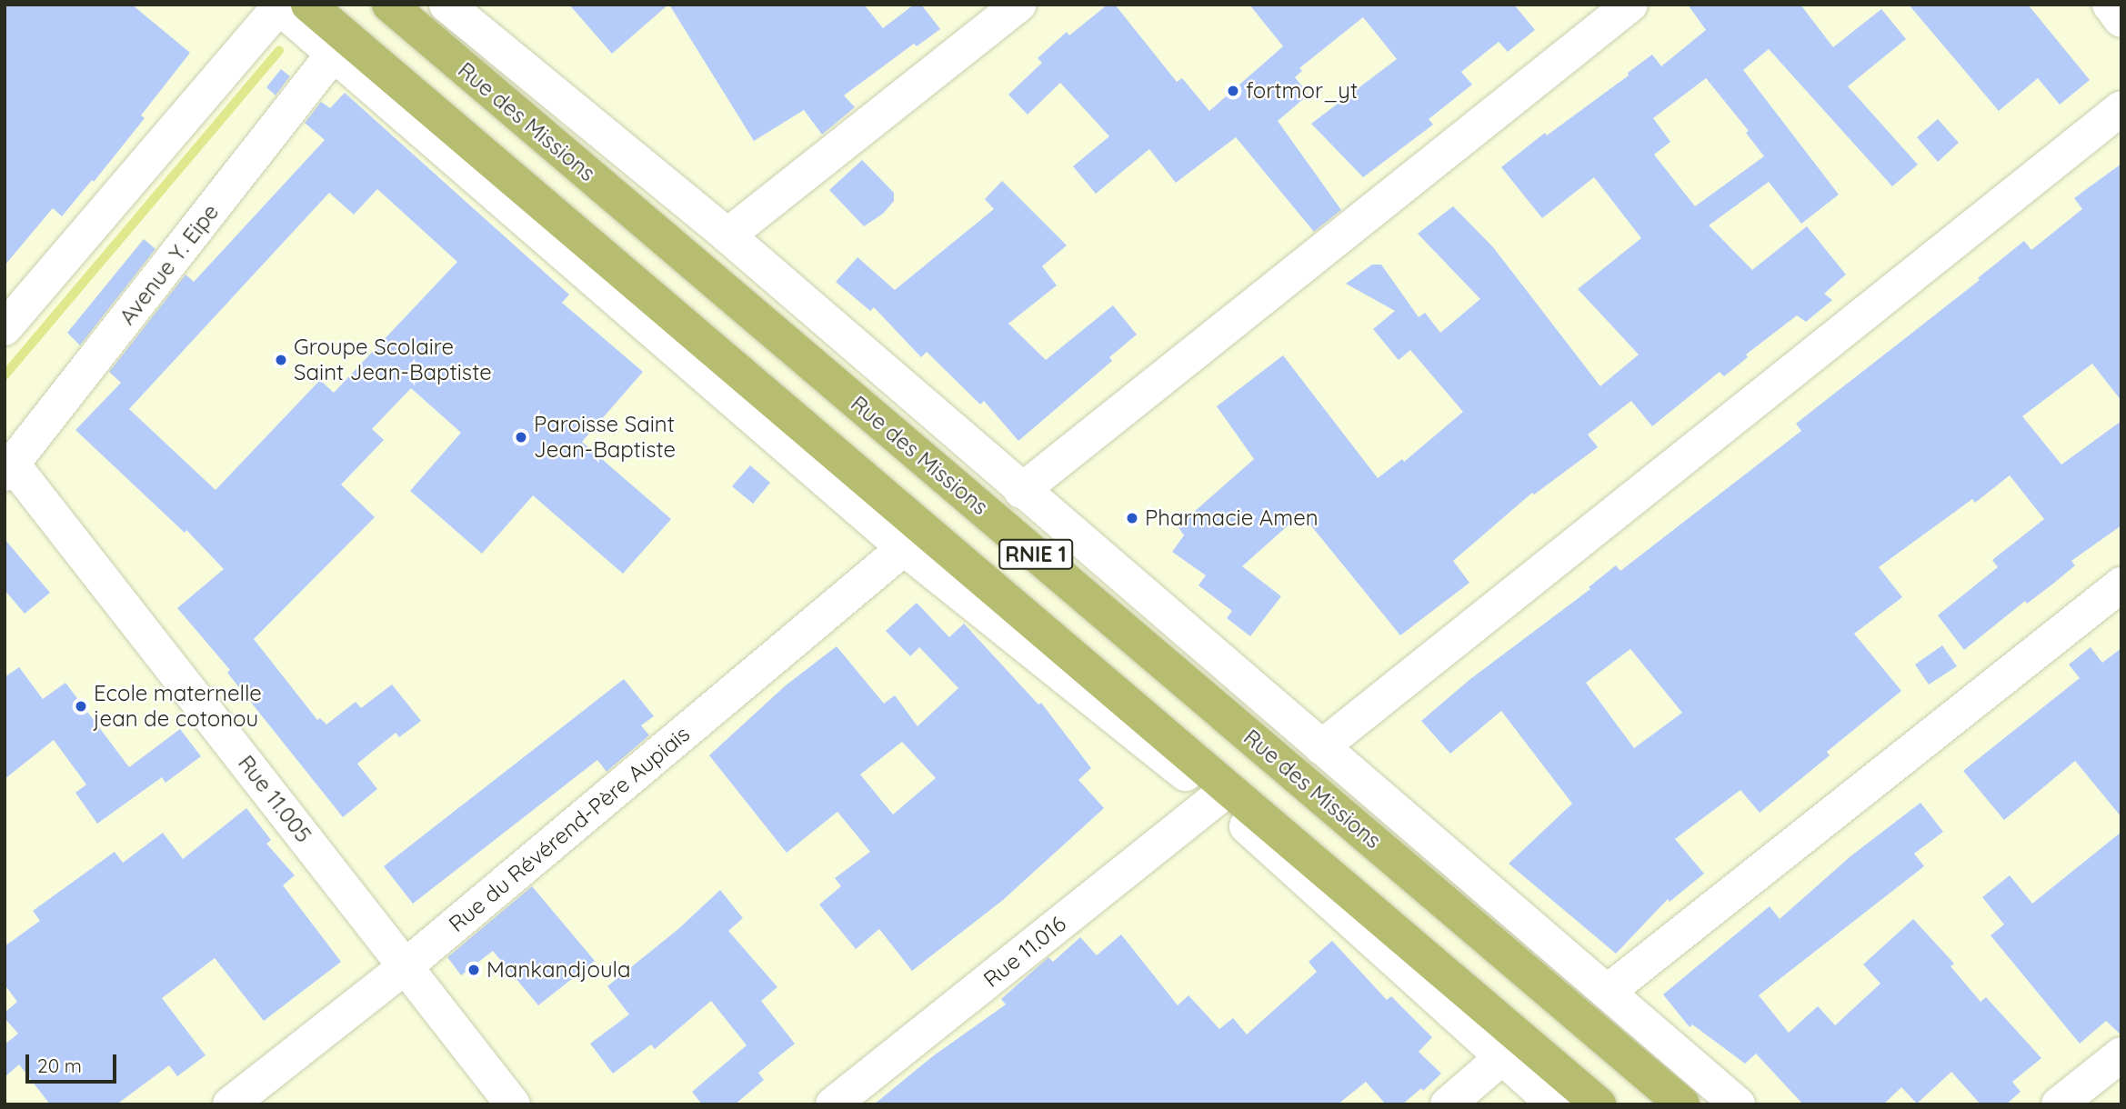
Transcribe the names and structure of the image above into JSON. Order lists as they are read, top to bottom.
{
  "streets": {
    "highway": ["Rue des Missions", "RNIE 1"],
    "street": [
      "Avenue Y. Eipe",
      "Rue 11.005",
      "Rue du Révérend-Père Aupiais",
      "Rue 11.016"
    ]
  },
  "crossings": [
    ["Avenue Y. Eipe", "Rue 11.005"],
    ["Rue 11.005", "Rue du Révérend-Père Aupiais"]
  ],
  "places": [
    "fortmor_yt",
    "Groupe Scolaire Saint Jean-Baptiste",
    "Paroisse Saint Jean-Baptiste",
    "Pharmacie Amen",
    "Ecole maternelle jean de cotonou",
    "Mankandjoula"
  ],
  "scale_bar": "20 m"
}
